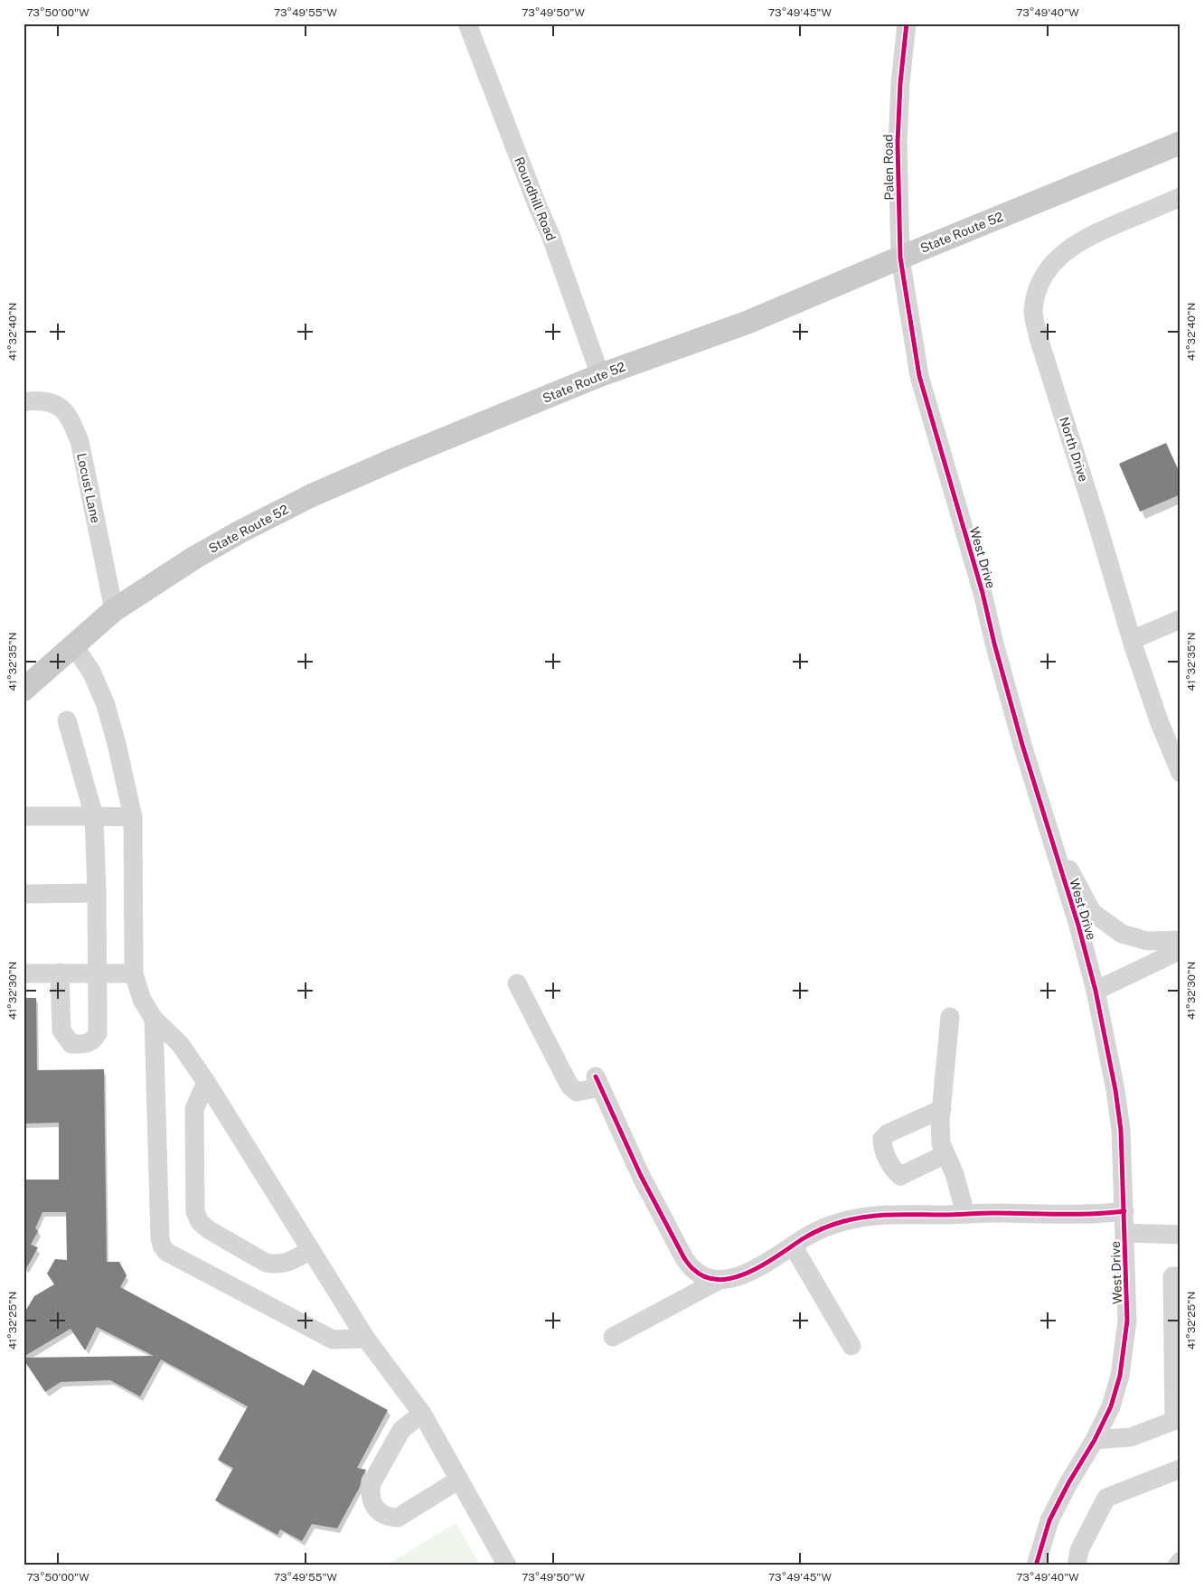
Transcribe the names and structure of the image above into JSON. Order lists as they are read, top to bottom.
{
  "streets": {
    "main road": ["State Route 52"],
    "street": [
      "Palen Road",
      "Roundhill Road",
      "North Drive",
      "Locust Lane",
      "West Drive"
    ]
  },
  "crossings": [
    ["Palen Road", "State Route 52"],
    ["Palen Road", "West Drive"],
    ["Roundhill Road", "State Route 52"],
    ["State Route 52", "Locust Lane"],
    ["State Route 52", "West Drive"]
  ],
  "coordinates": [
    "73°50'00\"W",
    "73°49'55\"W",
    "73°49'50\"W",
    "73°49'45\"W",
    "73°49'40\"W",
    "41°32'40\"N",
    "41°32'35\"N",
    "41°32'30\"N",
    "41°32'25\"N"
  ]
}
